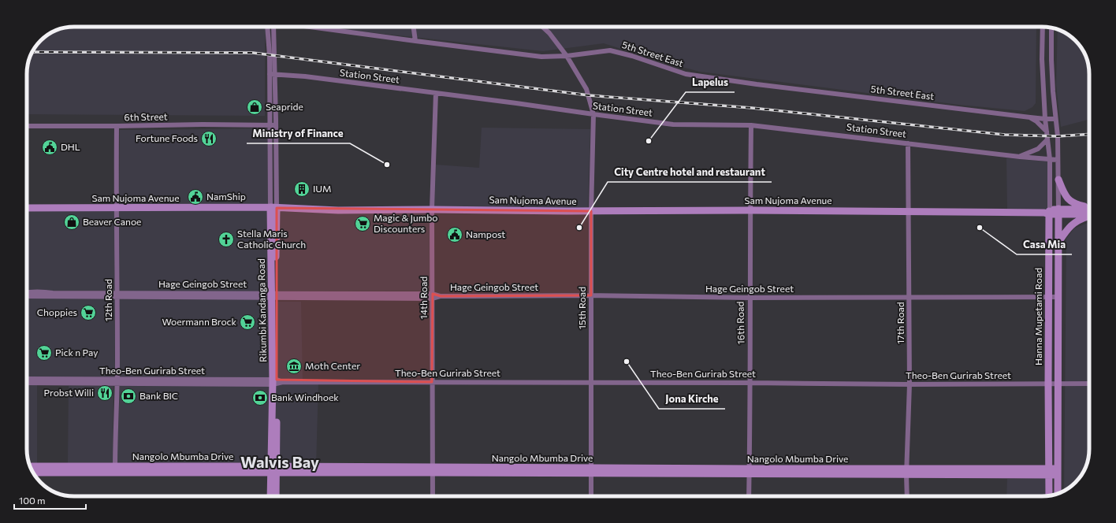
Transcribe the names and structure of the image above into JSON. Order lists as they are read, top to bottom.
{
  "streets": {
    "main road": [
      "Sam Nujoma Avenue",
      "Rikumbi Kandanga Road",
      "Hanna Mupetami Road",
      "Nangolo Mbumba Drive"
    ],
    "street": [
      "5th Street East",
      "Station Street",
      "6th Street",
      "Hage Geingob Street",
      "14th Road",
      "12th Road",
      "15th Road",
      "16th Road",
      "17th Road",
      "Theo-Ben Gurirab Street"
    ]
  },
  "crossings": [
    ["5th Street East", "15th Road"],
    ["5th Street East", "Hanna Mupetami Road"],
    ["Station Street", "14th Road"],
    ["Station Street", "15th Road"],
    ["Station Street", "Rikumbi Kandanga Road"],
    ["Station Street", "Hanna Mupetami Road"],
    ["Station Street", "16th Road"],
    ["Station Street", "17th Road"],
    ["6th Street", "12th Road"],
    ["6th Street", "Rikumbi Kandanga Road"],
    ["Sam Nujoma Avenue", "14th Road"],
    ["Sam Nujoma Avenue", "12th Road"],
    ["Sam Nujoma Avenue", "15th Road"],
    ["Sam Nujoma Avenue", "Rikumbi Kandanga Road"],
    ["Sam Nujoma Avenue", "Hanna Mupetami Road"],
    ["Sam Nujoma Avenue", "16th Road"],
    ["Sam Nujoma Avenue", "17th Road"],
    ["Hage Geingob Street", "14th Road"],
    ["Hage Geingob Street", "12th Road"],
    ["Hage Geingob Street", "15th Road"],
    ["Hage Geingob Street", "Rikumbi Kandanga Road"],
    ["Hage Geingob Street", "Hanna Mupetami Road"],
    ["Hage Geingob Street", "16th Road"],
    ["Hage Geingob Street", "17th Road"],
    ["14th Road", "Theo-Ben Gurirab Street"],
    ["14th Road", "Nangolo Mbumba Drive"],
    ["12th Road", "Theo-Ben Gurirab Street"],
    ["12th Road", "Nangolo Mbumba Drive"],
    ["15th Road", "Theo-Ben Gurirab Street"],
    ["15th Road", "Nangolo Mbumba Drive"],
    ["Rikumbi Kandanga Road", "Theo-Ben Gurirab Street"],
    ["Rikumbi Kandanga Road", "Nangolo Mbumba Drive"],
    ["Hanna Mupetami Road", "Theo-Ben Gurirab Street"],
    ["Hanna Mupetami Road", "Nangolo Mbumba Drive"],
    ["16th Road", "Theo-Ben Gurirab Street"],
    ["16th Road", "Nangolo Mbumba Drive"],
    ["17th Road", "Theo-Ben Gurirab Street"],
    ["17th Road", "Nangolo Mbumba Drive"]
  ],
  "districts": ["Walvis Bay"],
  "places": {
    "shop": ["Seapride", "Beaver Canoe"],
    "restaurant": ["Fortune Foods", "Probst Willi"],
    "other": [
      "Lapelus",
      "Ministry of Finance",
      "City Centre hotel and restaurant",
      "Casa Mia",
      "Jona Kirche"
    ],
    "public building": ["DHL", "NamShip", "Nampost"],
    "building": ["IUM"],
    "supermarket": [
      "Magic & Jumbo Discounters",
      "Choppies",
      "Woermann Brock",
      "Pick n Pay"
    ],
    "church": ["Stella Maris Catholic Church"],
    "museum": ["Moth Center"],
    "bank": ["Bank BIC", "Bank Windhoek"]
  },
  "scale_bar": "100 m"
}
